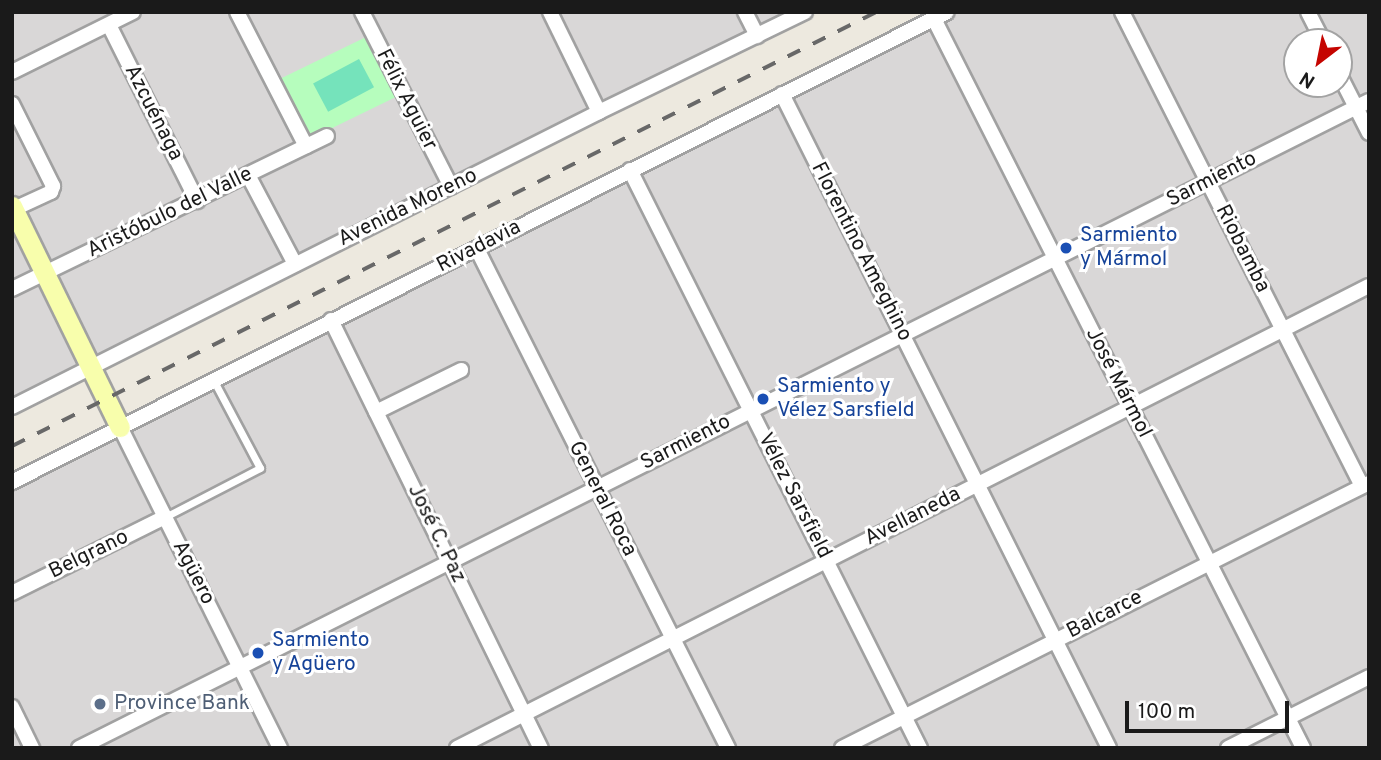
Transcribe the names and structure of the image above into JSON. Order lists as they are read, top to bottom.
{
  "streets": {
    "street": [
      "Félix Aguier",
      "Azcuénaga",
      "Sarmiento",
      "Avenida Moreno",
      "Aristóbulo del Valle",
      "Rivadavia",
      "Riobamba",
      "Florentino Ameghino",
      "José Mármol",
      "Vélez Sarsfield",
      "General Roca",
      "Avellaneda",
      "José C. Paz",
      "Belgrano",
      "Agüero",
      "Balcarce"
    ]
  },
  "crossings": [
    ["Félix Aguier", "Avenida Moreno"],
    ["Azcuénaga", "Aristóbulo del Valle"],
    ["Sarmiento", "Riobamba"],
    ["Sarmiento", "Florentino Ameghino"],
    ["Sarmiento", "José Mármol"],
    ["Sarmiento", "Vélez Sarsfield"],
    ["Sarmiento", "General Roca"],
    ["Sarmiento", "José C. Paz"],
    ["Sarmiento", "Agüero"],
    ["Avenida Moreno", "Agüero"],
    ["Aristóbulo del Valle", "Agüero"],
    ["Rivadavia", "Florentino Ameghino"],
    ["Rivadavia", "José Mármol"],
    ["Rivadavia", "Vélez Sarsfield"],
    ["Rivadavia", "General Roca"],
    ["Rivadavia", "José C. Paz"],
    ["Rivadavia", "Agüero"],
    ["Riobamba", "Avellaneda"],
    ["Riobamba", "Balcarce"],
    ["Florentino Ameghino", "Avellaneda"],
    ["Florentino Ameghino", "Balcarce"],
    ["José Mármol", "Avellaneda"],
    ["José Mármol", "Balcarce"],
    ["Vélez Sarsfield", "Avellaneda"],
    ["Vélez Sarsfield", "Balcarce"],
    ["General Roca", "Avellaneda"],
    ["Avellaneda", "José C. Paz"],
    ["Belgrano", "Agüero"]
  ],
  "places": [
    "Sarmiento y Mármol",
    "Sarmiento y Vélez Sarsfield",
    "Sarmiento y Agüero",
    "Province Bank"
  ],
  "scale_bar": "100 m",
  "north": "bottom left"
}
